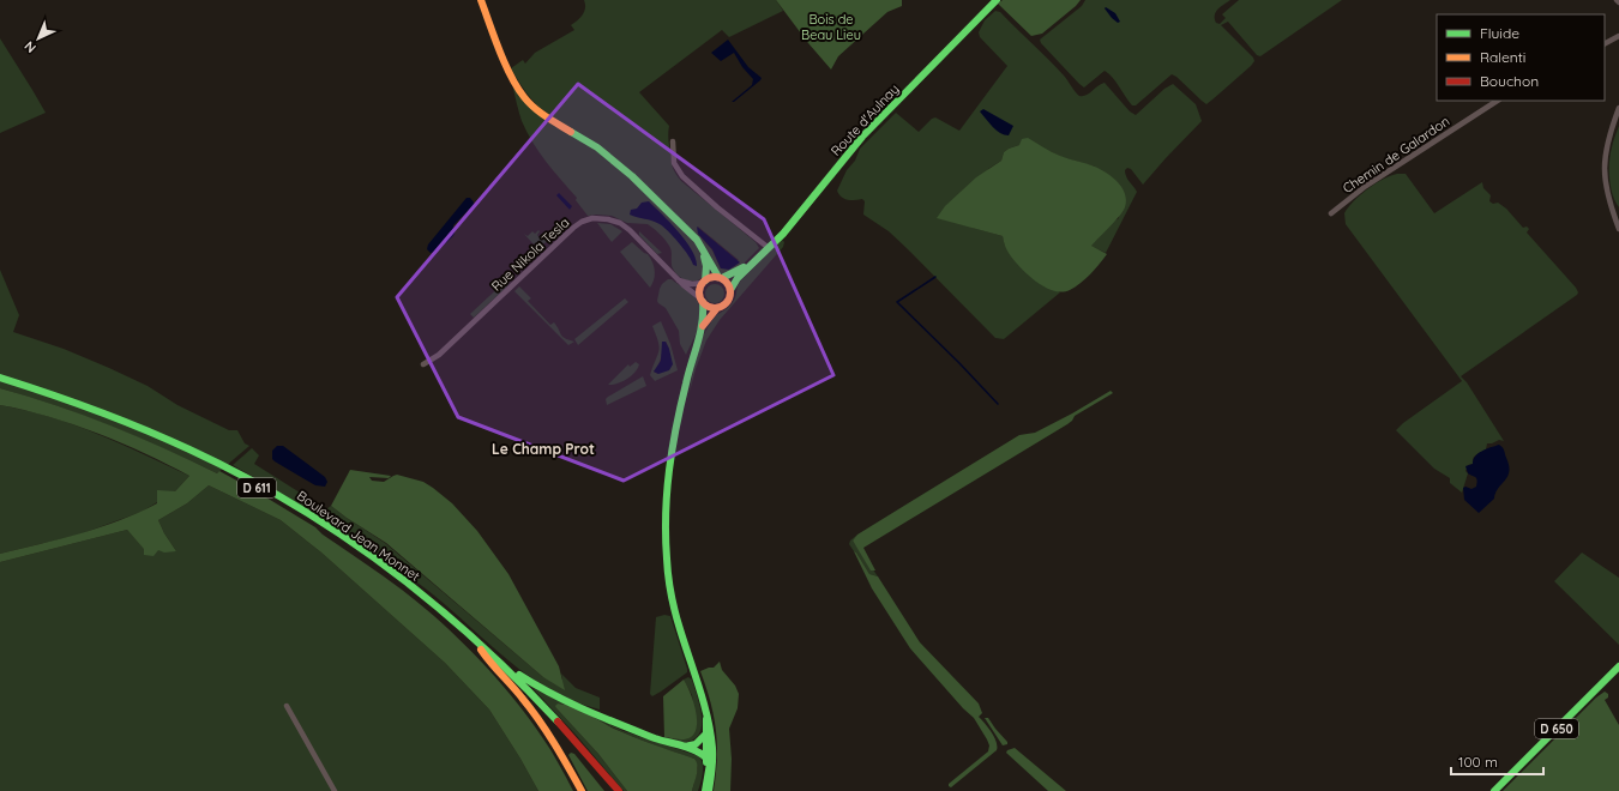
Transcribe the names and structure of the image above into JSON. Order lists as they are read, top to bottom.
{
  "streets": {
    "main road": [
      "Route d'Aulnay",
      "D 611",
      "Boulevard Jean Monnet",
      "D 650"
    ],
    "street": ["Chemin de Galardon", "Rue Nikola Tesla"]
  },
  "crossings": [
    ["Route d'Aulnay", "Rue Nikola Tesla"]
  ],
  "districts": ["Le Champ Prot"],
  "parks": ["Bois de Beau Lieu"],
  "legend": ["Fluide", "Ralenti", "Bouchon"],
  "scale_bar": "100 m",
  "north": "bottom left"
}
